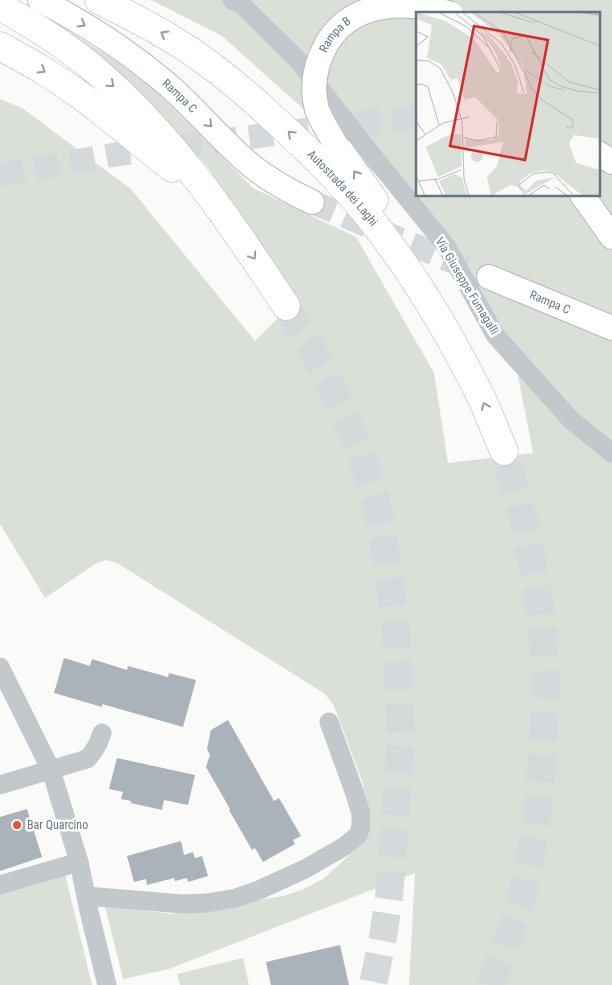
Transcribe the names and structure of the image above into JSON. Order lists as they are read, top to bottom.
{
  "streets": {
    "highway": ["Autostrada dei Laghi"],
    "main road": ["Rampa B", "Rampa C"],
    "street": ["Via Giuseppe Fumagalli"]
  },
  "one_way": ["Rampa C"],
  "places": ["Bar Quarcino"]
}
